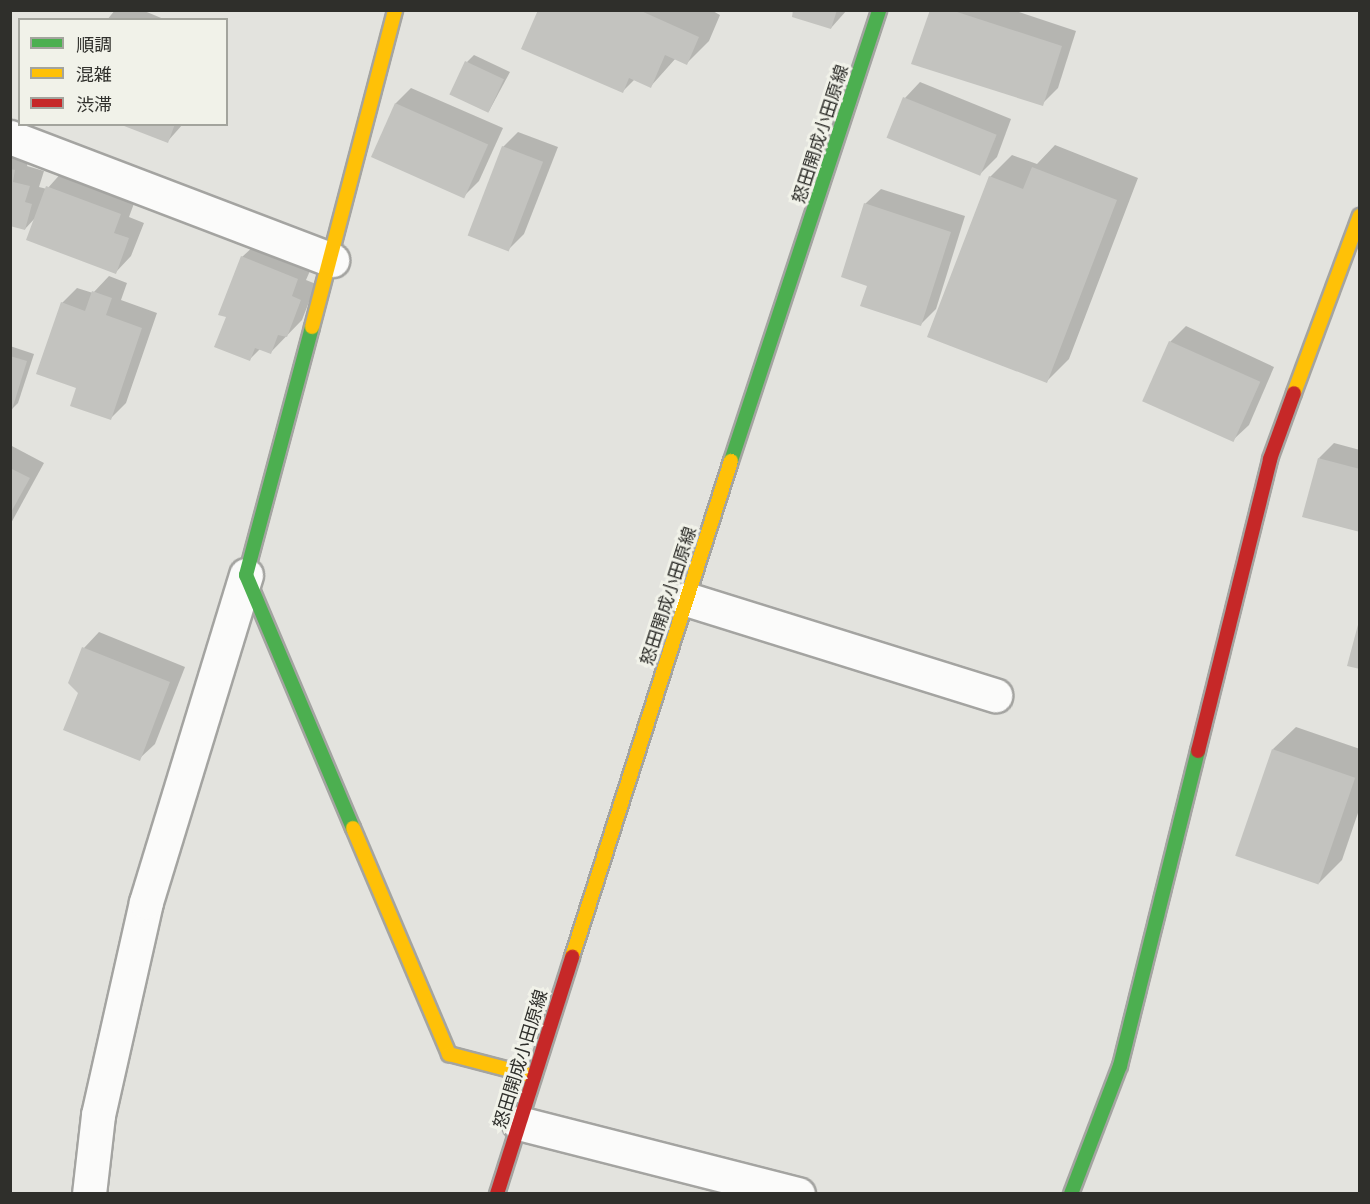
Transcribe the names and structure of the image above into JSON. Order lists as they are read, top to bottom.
{
  "streets": {
    "street": ["怒田開成小田原線"]
  },
  "legend": ["順調", "混雑", "渋滞"]
}
